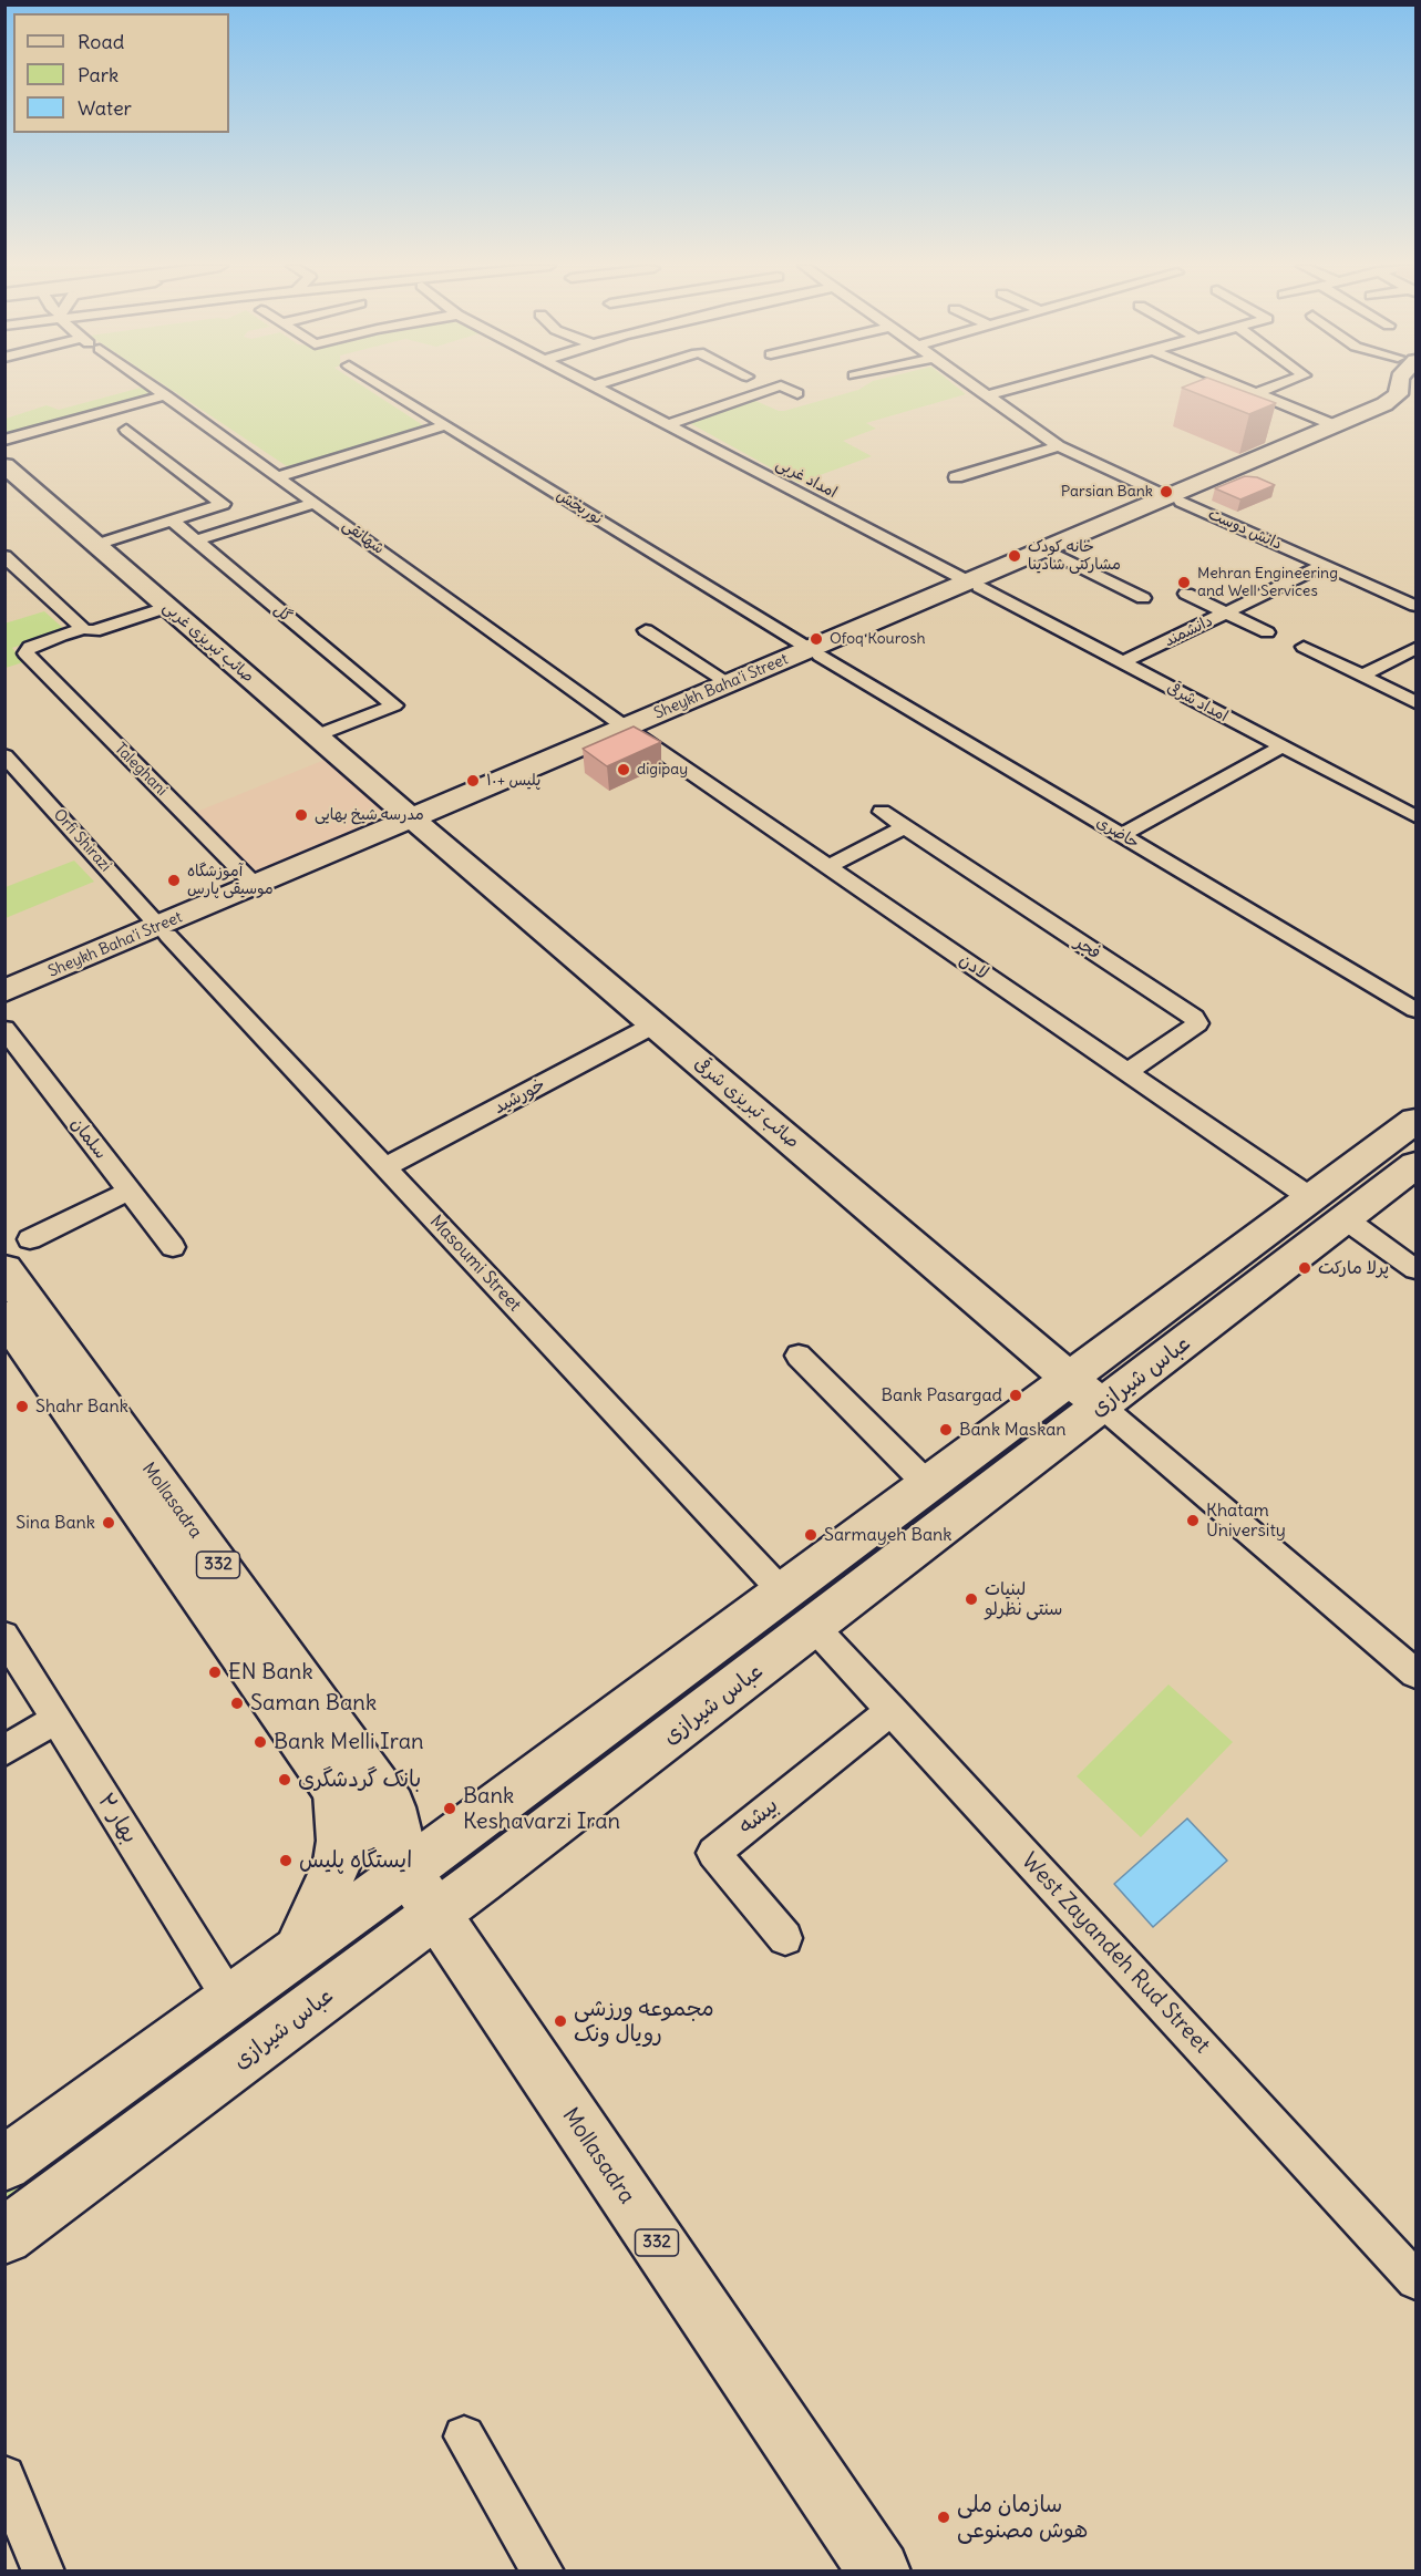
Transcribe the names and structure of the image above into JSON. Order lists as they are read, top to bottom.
{
  "streets": {
    "main road": [
      "صائب تبریزی غربی",
      "Sheykh Baha'i Street",
      "صائب تبریزی شرقی",
      "عباس شیرازی",
      "Mollasadra",
      "332"
    ],
    "street": [
      "امداد غربی",
      "نوربخش",
      "دانش دوست",
      "شهانقی",
      "گل",
      "دانشمند",
      "امداد شرقی",
      "Taleghani",
      "حاضری",
      "Orfi Shirazi",
      "فجر",
      "لادن",
      "خورشید",
      "سلمان",
      "Masoumi Street",
      "بیشه",
      "بهار ۲",
      "West Zayandeh Rud Street"
    ]
  },
  "crossings": [
    ["امداد غربی", "Sheykh Baha'i Street"],
    ["امداد غربی", "امداد شرقی"],
    ["نوربخش", "Sheykh Baha'i Street"],
    ["نوربخش", "حاضری"],
    ["دانش دوست", "دانشمند"],
    ["دانش دوست", "Sheykh Baha'i Street"],
    ["شهانقی", "Sheykh Baha'i Street"],
    ["شهانقی", "لادن"],
    ["گل", "صائب تبریزی غربی"],
    ["دانشمند", "امداد شرقی"],
    ["صائب تبریزی غربی", "Sheykh Baha'i Street"],
    ["صائب تبریزی غربی", "صائب تبریزی شرقی"],
    ["Sheykh Baha'i Street", "امداد شرقی"],
    ["Sheykh Baha'i Street", "Taleghani"],
    ["Sheykh Baha'i Street", "حاضری"],
    ["Sheykh Baha'i Street", "Orfi Shirazi"],
    ["Sheykh Baha'i Street", "لادن"],
    ["Sheykh Baha'i Street", "صائب تبریزی شرقی"],
    ["Sheykh Baha'i Street", "Masoumi Street"],
    ["Orfi Shirazi", "Masoumi Street"],
    ["فجر", "لادن"],
    ["لادن", "عباس شیرازی"],
    ["خورشید", "صائب تبریزی شرقی"],
    ["خورشید", "Masoumi Street"],
    ["صائب تبریزی شرقی", "عباس شیرازی"],
    ["Masoumi Street", "عباس شیرازی"],
    ["عباس شیرازی", "Mollasadra"],
    ["عباس شیرازی", "بهار ۲"],
    ["عباس شیرازی", "West Zayandeh Rud Street"],
    ["بیشه", "West Zayandeh Rud Street"]
  ],
  "places": [
    "Parsian Bank",
    "خانه کودک مشارکتی شادینا",
    "Mehran Engineering and Well Services",
    "Ofoq Kourosh",
    "digipay",
    "پلیس +۱۰",
    "مدرسه شیخ بهایی",
    "آموزشگاه موسیقی پارس",
    "پرلا مارکت",
    "Bank Pasargad",
    "Shahr Bank",
    "Bank Maskan",
    "Khatam University",
    "Sina Bank",
    "Sarmayeh Bank",
    "لبنیات سنتی نظرلو",
    "EN Bank",
    "Saman Bank",
    "Bank Melli Iran",
    "بانک گردشگری",
    "Bank Keshavarzi Iran",
    "ایستگاه پلیس",
    "مجموعه ورزشی رویال ونک",
    "سازمان ملی هوش مصنوعی"
  ],
  "legend": ["Road", "Park", "Water"]
}
